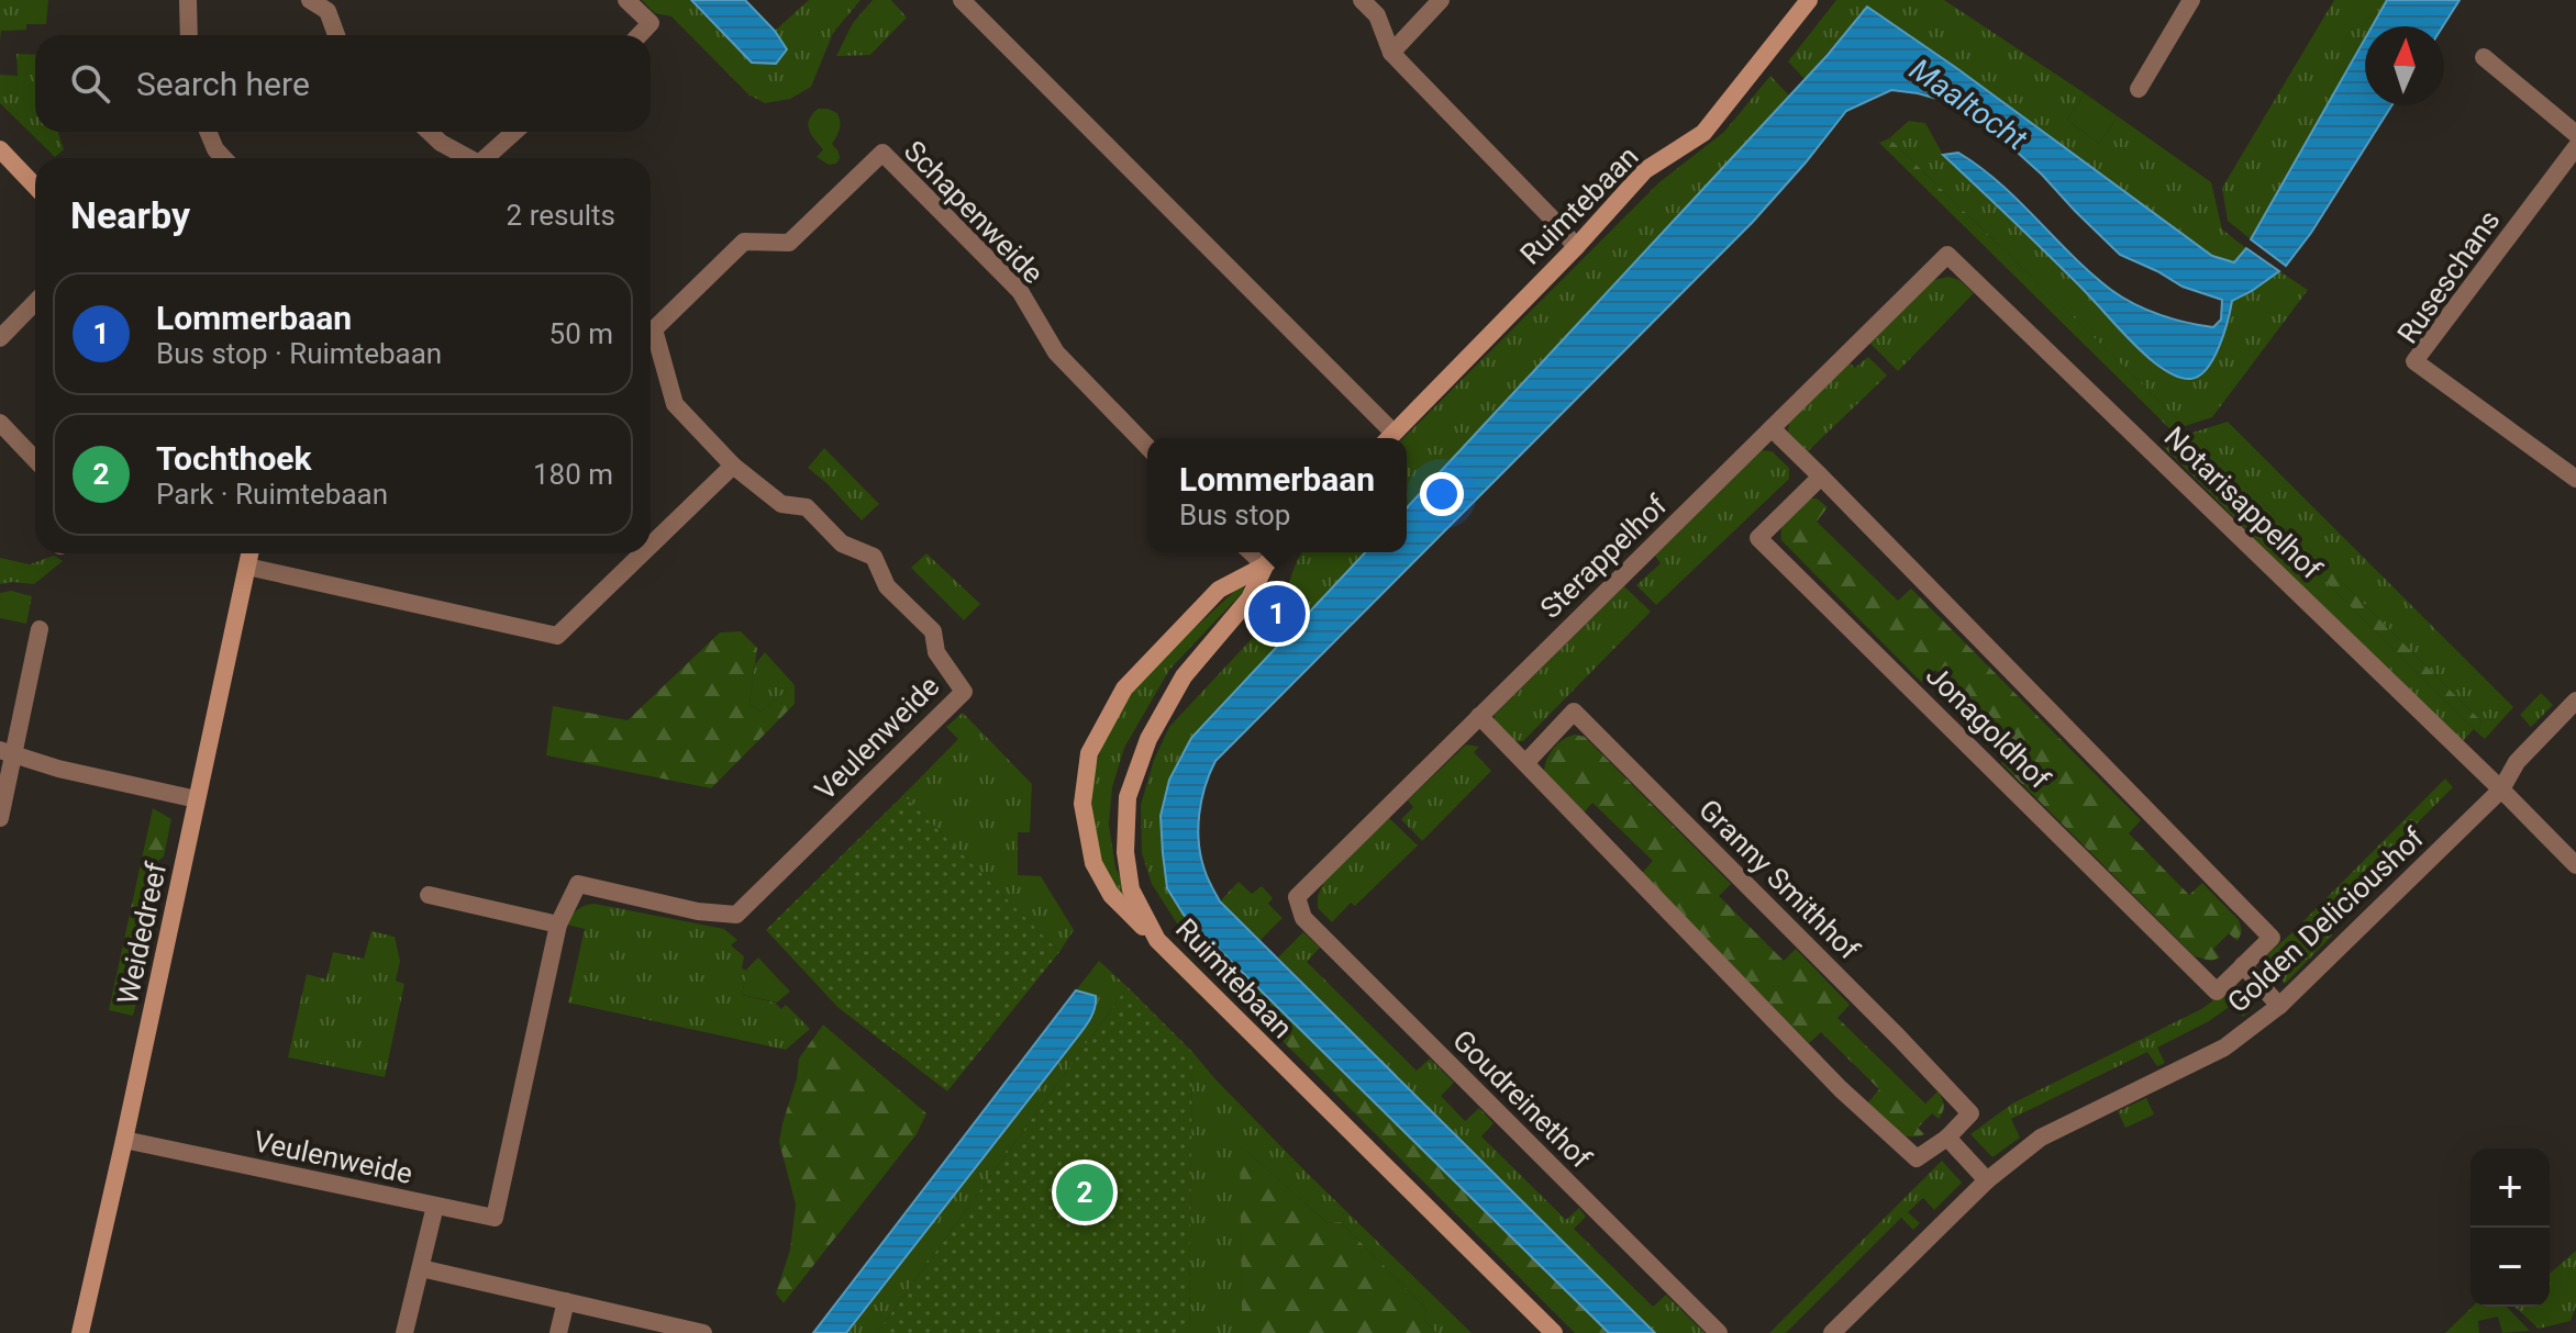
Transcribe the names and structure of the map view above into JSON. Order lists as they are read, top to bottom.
{
  "streets": {
    "street": [
      "Ruimtebaan",
      "Schapenweide",
      "Ruseschans",
      "Notarisappelhof",
      "Sterappelhof",
      "Jonagoldhof",
      "Veulenweide",
      "Granny Smithhof",
      "Golden Delicioushof",
      "Weidedreef",
      "Goudreinethof"
    ]
  },
  "crossings": [
    ["Notarisappelhof", "Sterappelhof"],
    ["Notarisappelhof", "Golden Delicioushof"],
    ["Sterappelhof", "Jonagoldhof"],
    ["Sterappelhof", "Goudreinethof"],
    ["Veulenweide", "Weidedreef"]
  ],
  "water": ["Maaltocht"],
  "north": "top",
  "page": {
    "search": "Search here",
    "heading": ["Nearby", "2 results"],
    "list": [
      {
        "mark": "1",
        "name": "Lommerbaan",
        "note": "Bus stop · Ruimtebaan",
        "value": "50 m"
      },
      {
        "mark": "2",
        "name": "Tochthoek",
        "note": "Park · Ruimtebaan",
        "value": "180 m"
      }
    ],
    "popup": ["Lommerbaan", "Bus stop"],
    "pins": ["1", "2"],
    "map_buttons": ["+", "−"]
  }
}
